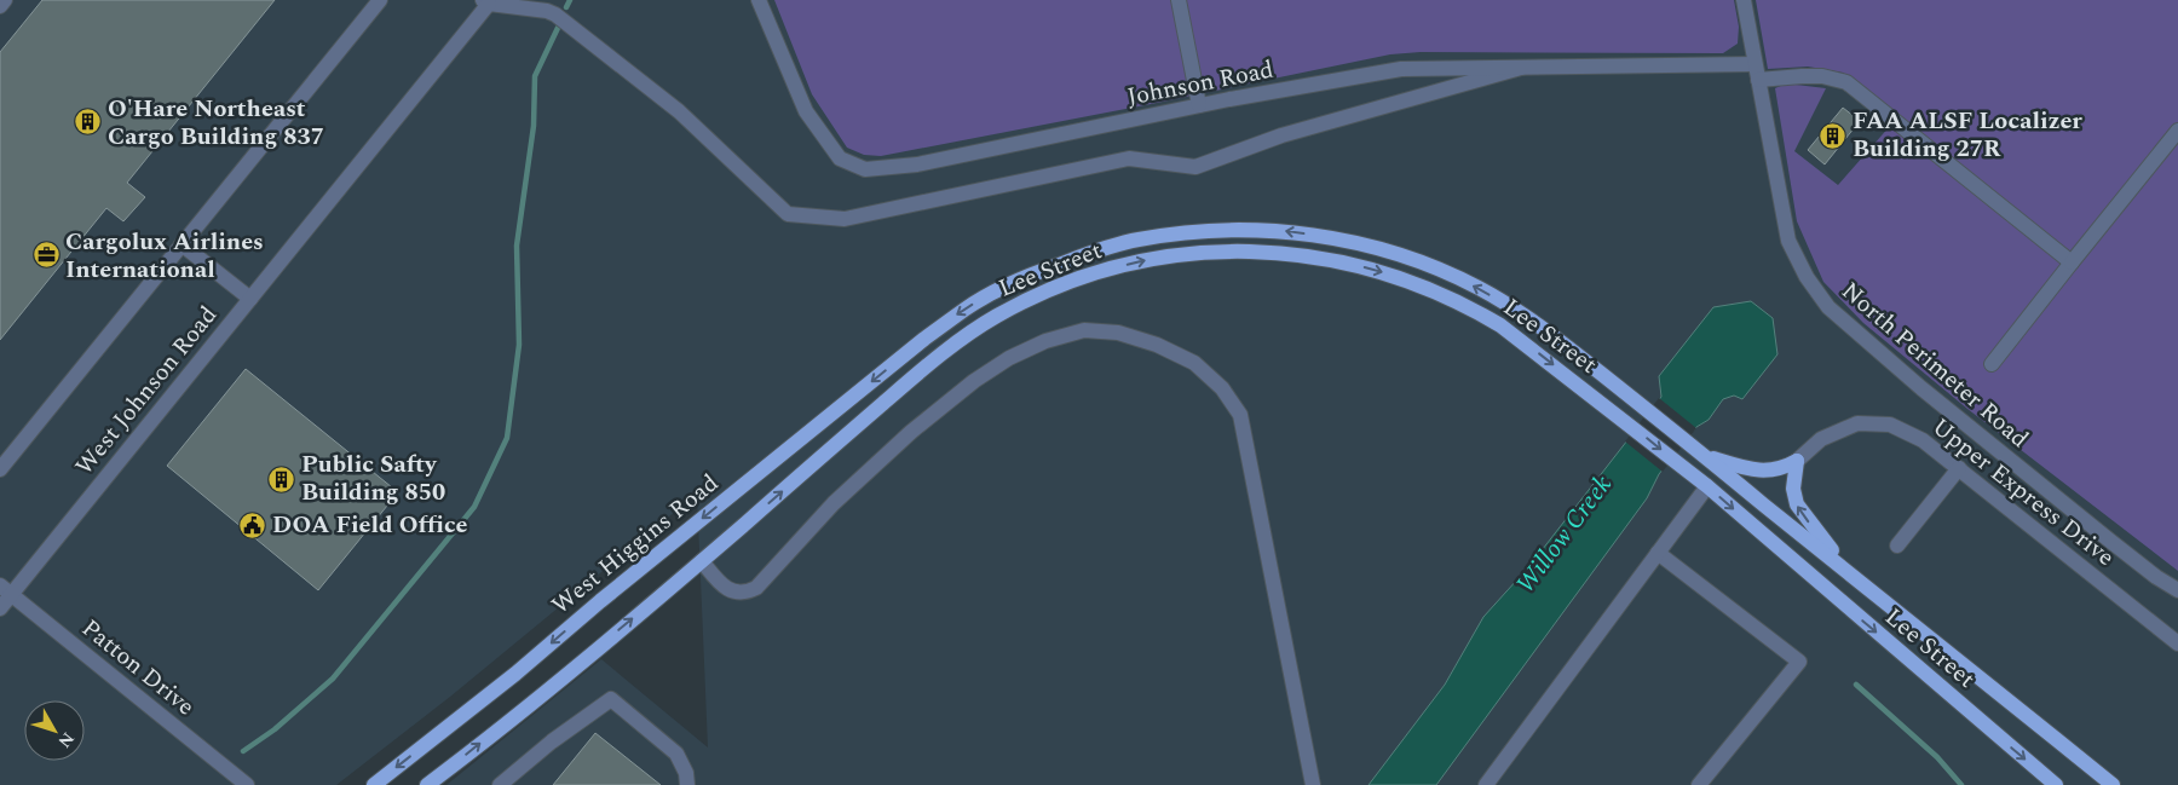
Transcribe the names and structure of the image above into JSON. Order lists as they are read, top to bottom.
{
  "streets": {
    "main road": ["Lee Street", "West Higgins Road"],
    "street": [
      "Johnson Road",
      "North Perimeter Road",
      "West Johnson Road",
      "Upper Express Drive",
      "Patton Drive"
    ]
  },
  "crossings": [
    ["Johnson Road", "North Perimeter Road"],
    ["Lee Street", "West Higgins Road"],
    ["West Johnson Road", "Patton Drive"]
  ],
  "water": ["Willow Creek"],
  "places": {
    "building": ["O'Hare Northeast Cargo Building 837", "FAA ALSF Localizer Building 27R", "Public Safty Building 850"],
    "office": ["Cargolux Airlines International"],
    "public building": ["DOA Field Office"]
  },
  "north": "bottom right"
}
